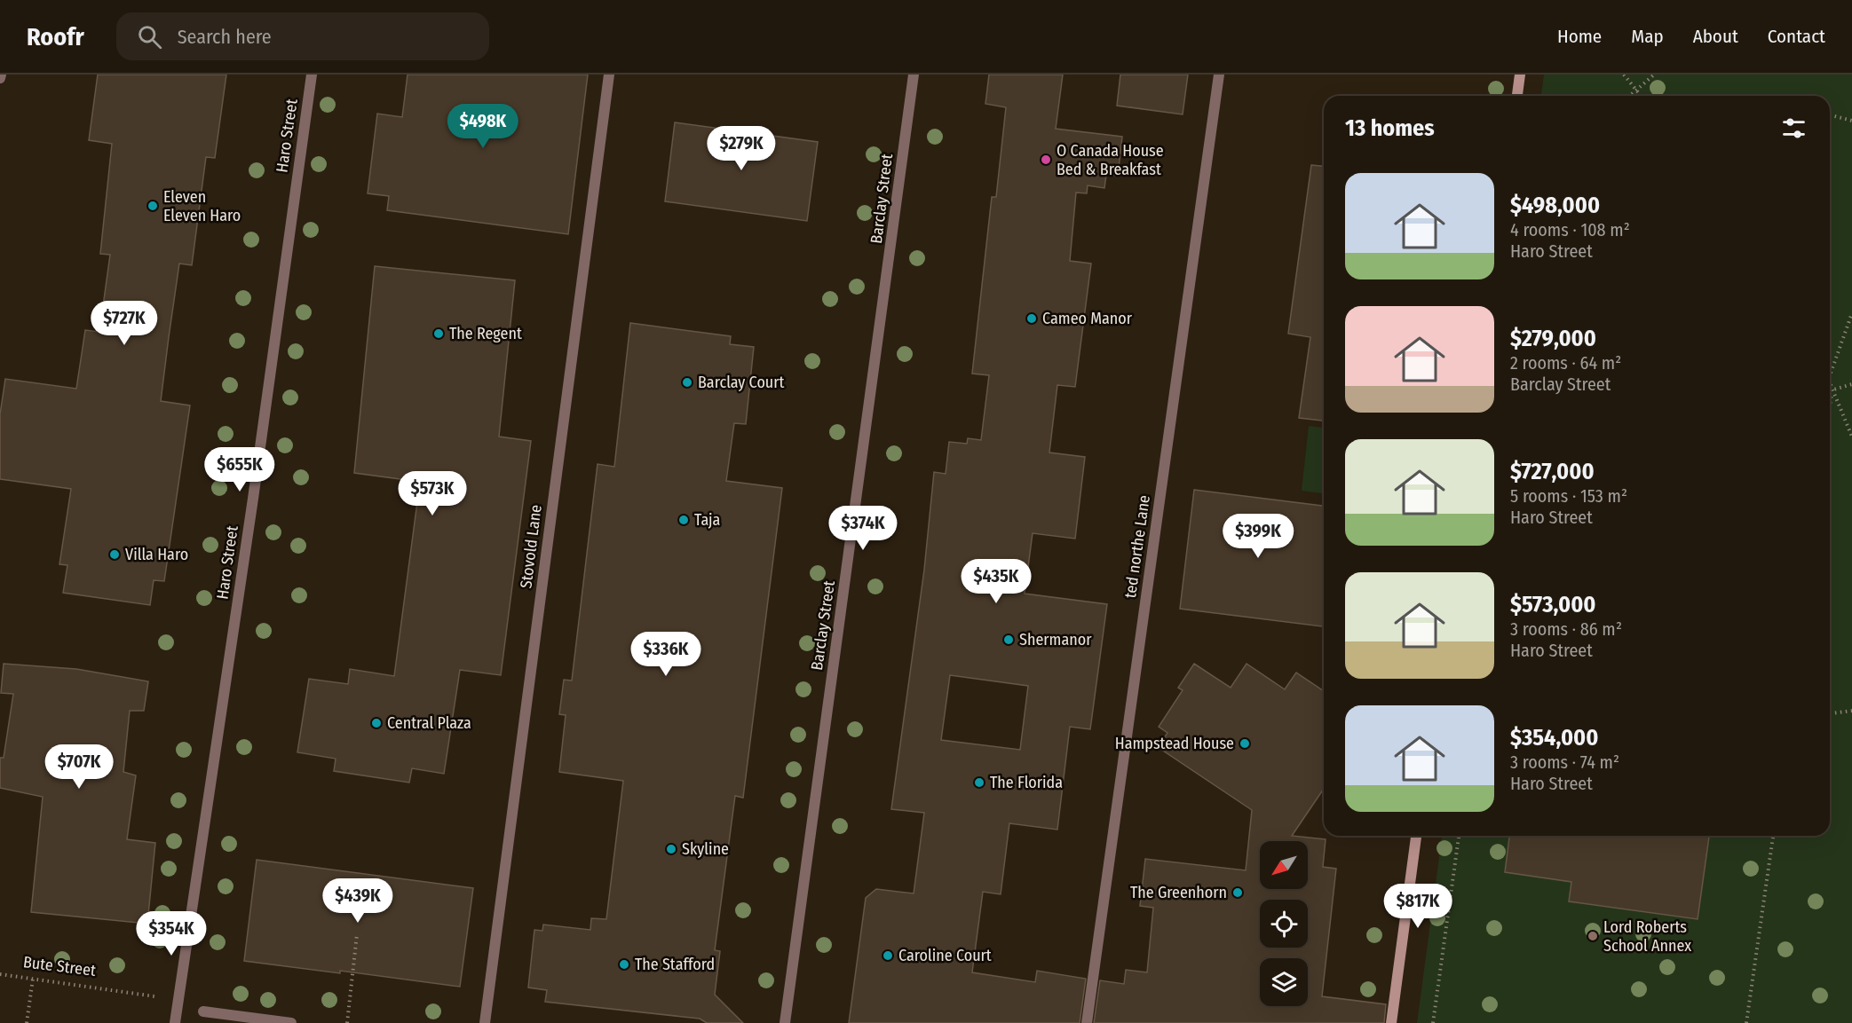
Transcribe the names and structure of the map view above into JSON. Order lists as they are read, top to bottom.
{
  "streets": {
    "street": [
      "Haro Street",
      "Barclay Street",
      "Stovold Lane",
      "ted northe Lane"
    ],
    "path": ["Bute Street"]
  },
  "places": [
    "O Canada House Bed & Breakfast",
    "Eleven Eleven Haro",
    "Cameo Manor",
    "The Regent",
    "Barclay Court",
    "Taja",
    "Villa Haro",
    "Shermanor",
    "Central Plaza",
    "Hampstead House",
    "The Florida",
    "Skyline",
    "The Greenhorn",
    "Lord Roberts School Annex",
    "Caroline Court",
    "The Stafford"
  ],
  "north": "bottom left",
  "page": {
    "header": "Roofr",
    "search": "Search here",
    "nav": [
      "Home",
      "Map",
      "About",
      "Contact"
    ],
    "heading": "13 homes",
    "price": [
      "$498K",
      "$279K",
      "$727K",
      "$655K",
      "$573K",
      "$374K",
      "$399K",
      "$435K",
      "$336K",
      "$707K",
      "$439K",
      "$817K",
      "$354K"
    ],
    "list": [
      {
        "name": "$498,000",
        "note": "4 rooms · 108 m² · Haro Street"
      },
      {
        "name": "$279,000",
        "note": "2 rooms · 64 m² · Barclay Street"
      },
      {
        "name": "$727,000",
        "note": "5 rooms · 153 m² · Haro Street"
      },
      {
        "name": "$573,000",
        "note": "3 rooms · 86 m² · Haro Street"
      },
      {
        "name": "$354,000",
        "note": "3 rooms · 74 m² · Haro Street"
      }
    ]
  }
}
